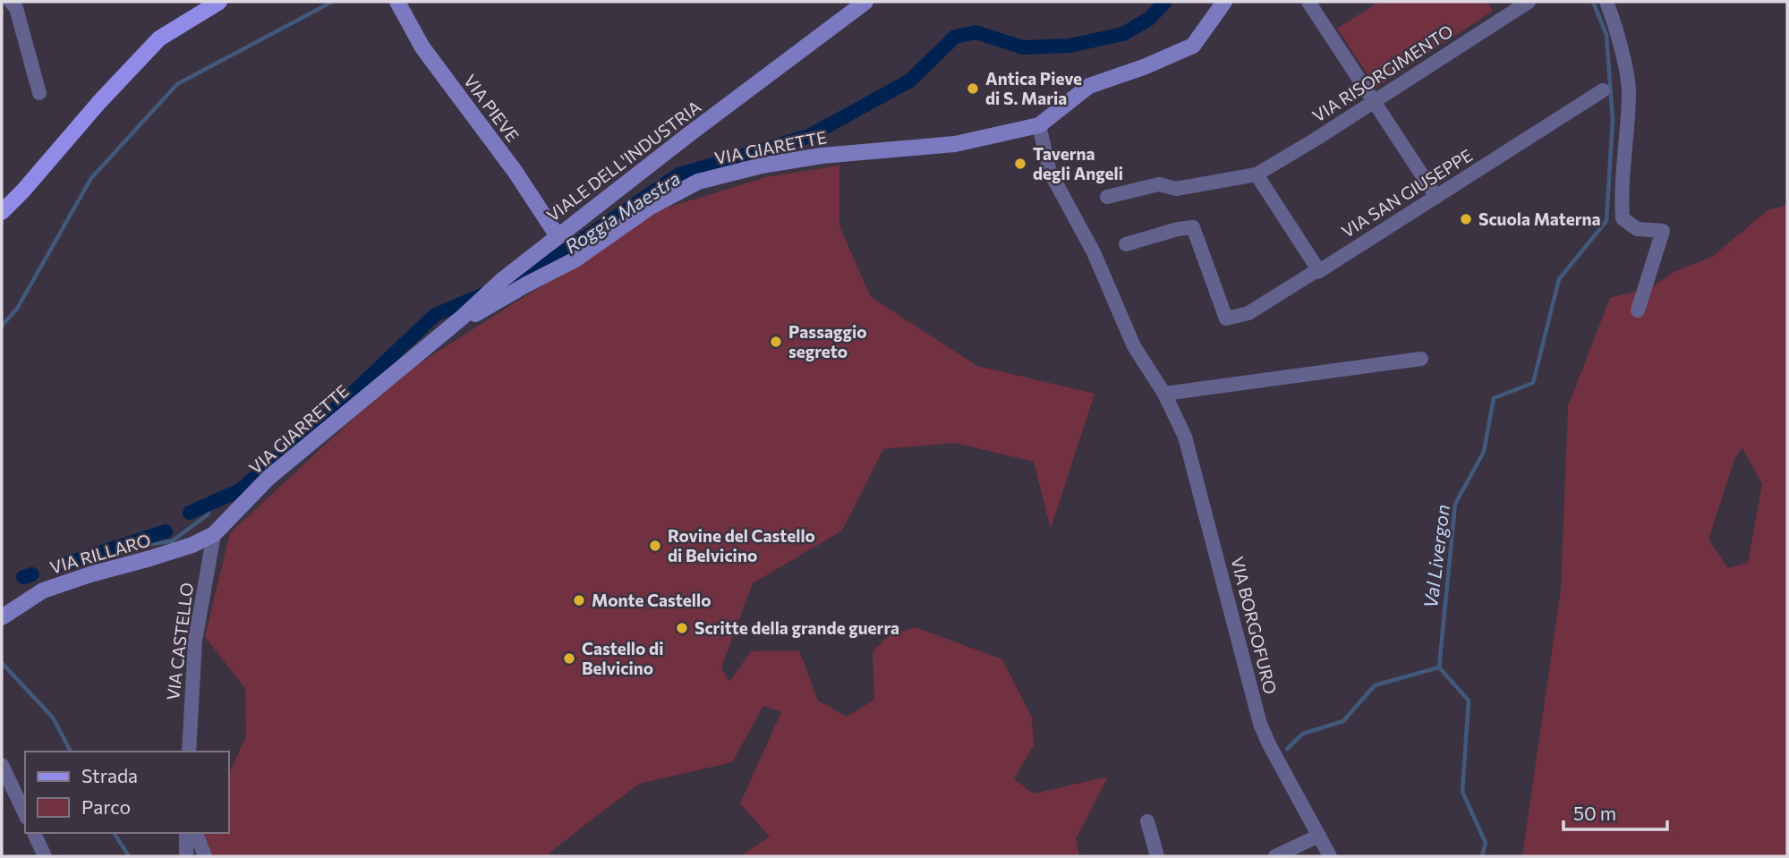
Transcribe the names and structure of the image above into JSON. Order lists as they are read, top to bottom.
{
  "streets": {
    "street": [
      "VIA RISORGIMENTO",
      "VIA PIEVE",
      "VIA GIARETTE",
      "VIALE DELL'INDUSTRIA",
      "VIA SAN GIUSEPPE",
      "VIA GIARRETTE",
      "VIA RILLARO",
      "VIA BORGOFURO",
      "VIA CASTELLO"
    ]
  },
  "crossings": [
    ["VIA PIEVE", "VIALE DELL'INDUSTRIA"],
    ["VIA GIARETTE", "VIALE DELL'INDUSTRIA"],
    ["VIA GIARETTE", "VIA BORGOFURO"],
    ["VIALE DELL'INDUSTRIA", "VIA GIARRETTE"],
    ["VIA GIARRETTE", "VIA RILLARO"],
    ["VIA GIARRETTE", "VIA CASTELLO"],
    ["VIA RILLARO", "VIA CASTELLO"]
  ],
  "water": ["Roggia Maestra", "Val Livergon"],
  "places": [
    "Antica Pieve di S. Maria",
    "Taverna degli Angeli",
    "Scuola Materna",
    "Passaggio segreto",
    "Rovine del Castello di Belvicino",
    "Monte Castello",
    "Scritte della grande guerra",
    "Castello di Belvicino"
  ],
  "legend": ["Strada", "Parco"],
  "scale_bar": "50 m"
}
